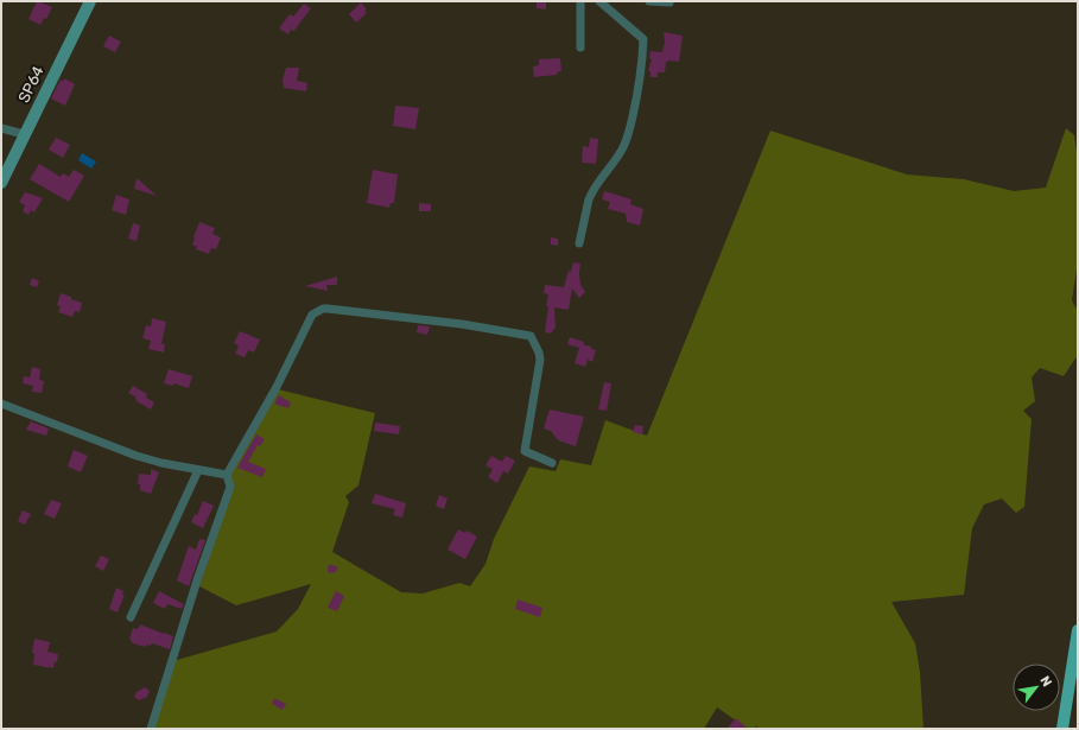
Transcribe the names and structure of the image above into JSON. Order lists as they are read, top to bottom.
{
  "streets": {
    "street": ["SP64"]
  },
  "north": "top right"
}
